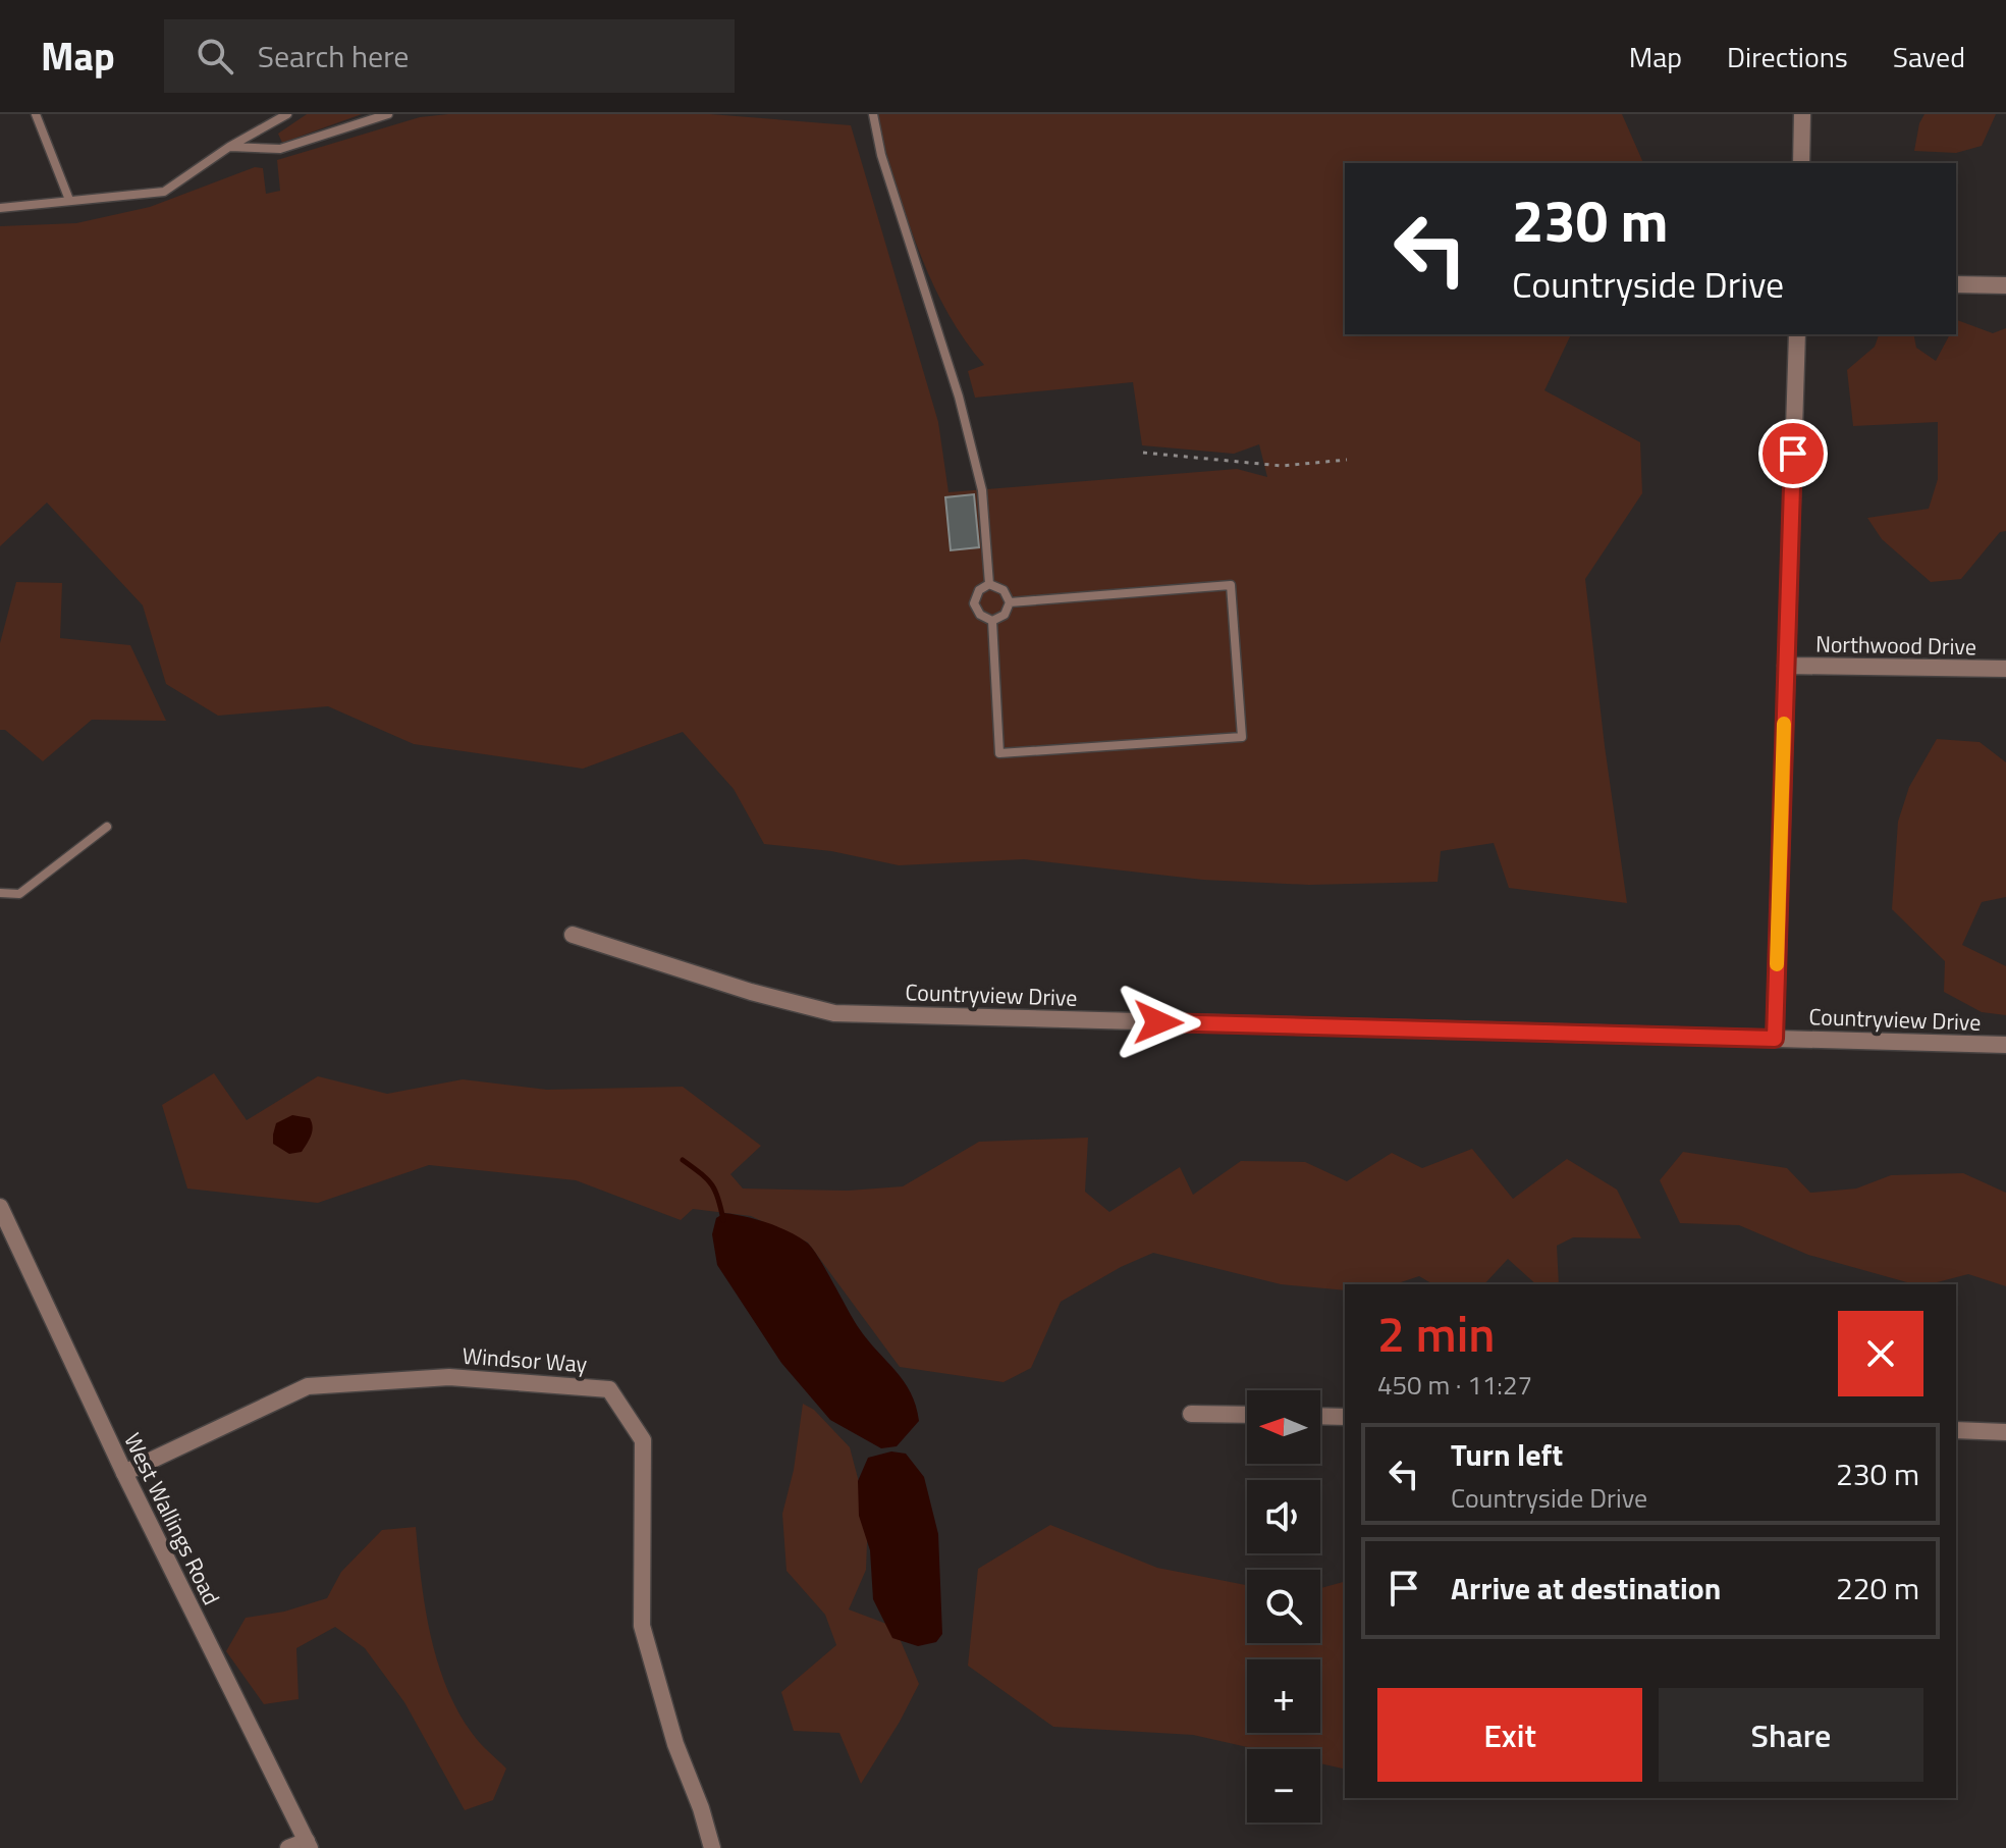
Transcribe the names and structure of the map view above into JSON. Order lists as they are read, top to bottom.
{
  "streets": {
    "street": [
      "Northwood Drive",
      "Countryview Drive",
      "Windsor Way",
      "West Wallings Road"
    ]
  },
  "crossings": [
    ["Windsor Way", "West Wallings Road"]
  ],
  "north": "left",
  "page": {
    "header": "Map",
    "search": "Search here",
    "nav": ["Map", "Directions", "Saved"],
    "turn": ["230 m", "Countryside Drive"],
    "heading": ["2 min", "450 m · 11:27"],
    "map_buttons": ["+", "−"],
    "list": [
      {
        "name": "Turn left",
        "note": "Countryside Drive",
        "value": "230 m"
      },
      {
        "name": "Arrive at destination",
        "value": "220 m"
      }
    ],
    "buttons": ["Exit", "Share"]
  }
}
